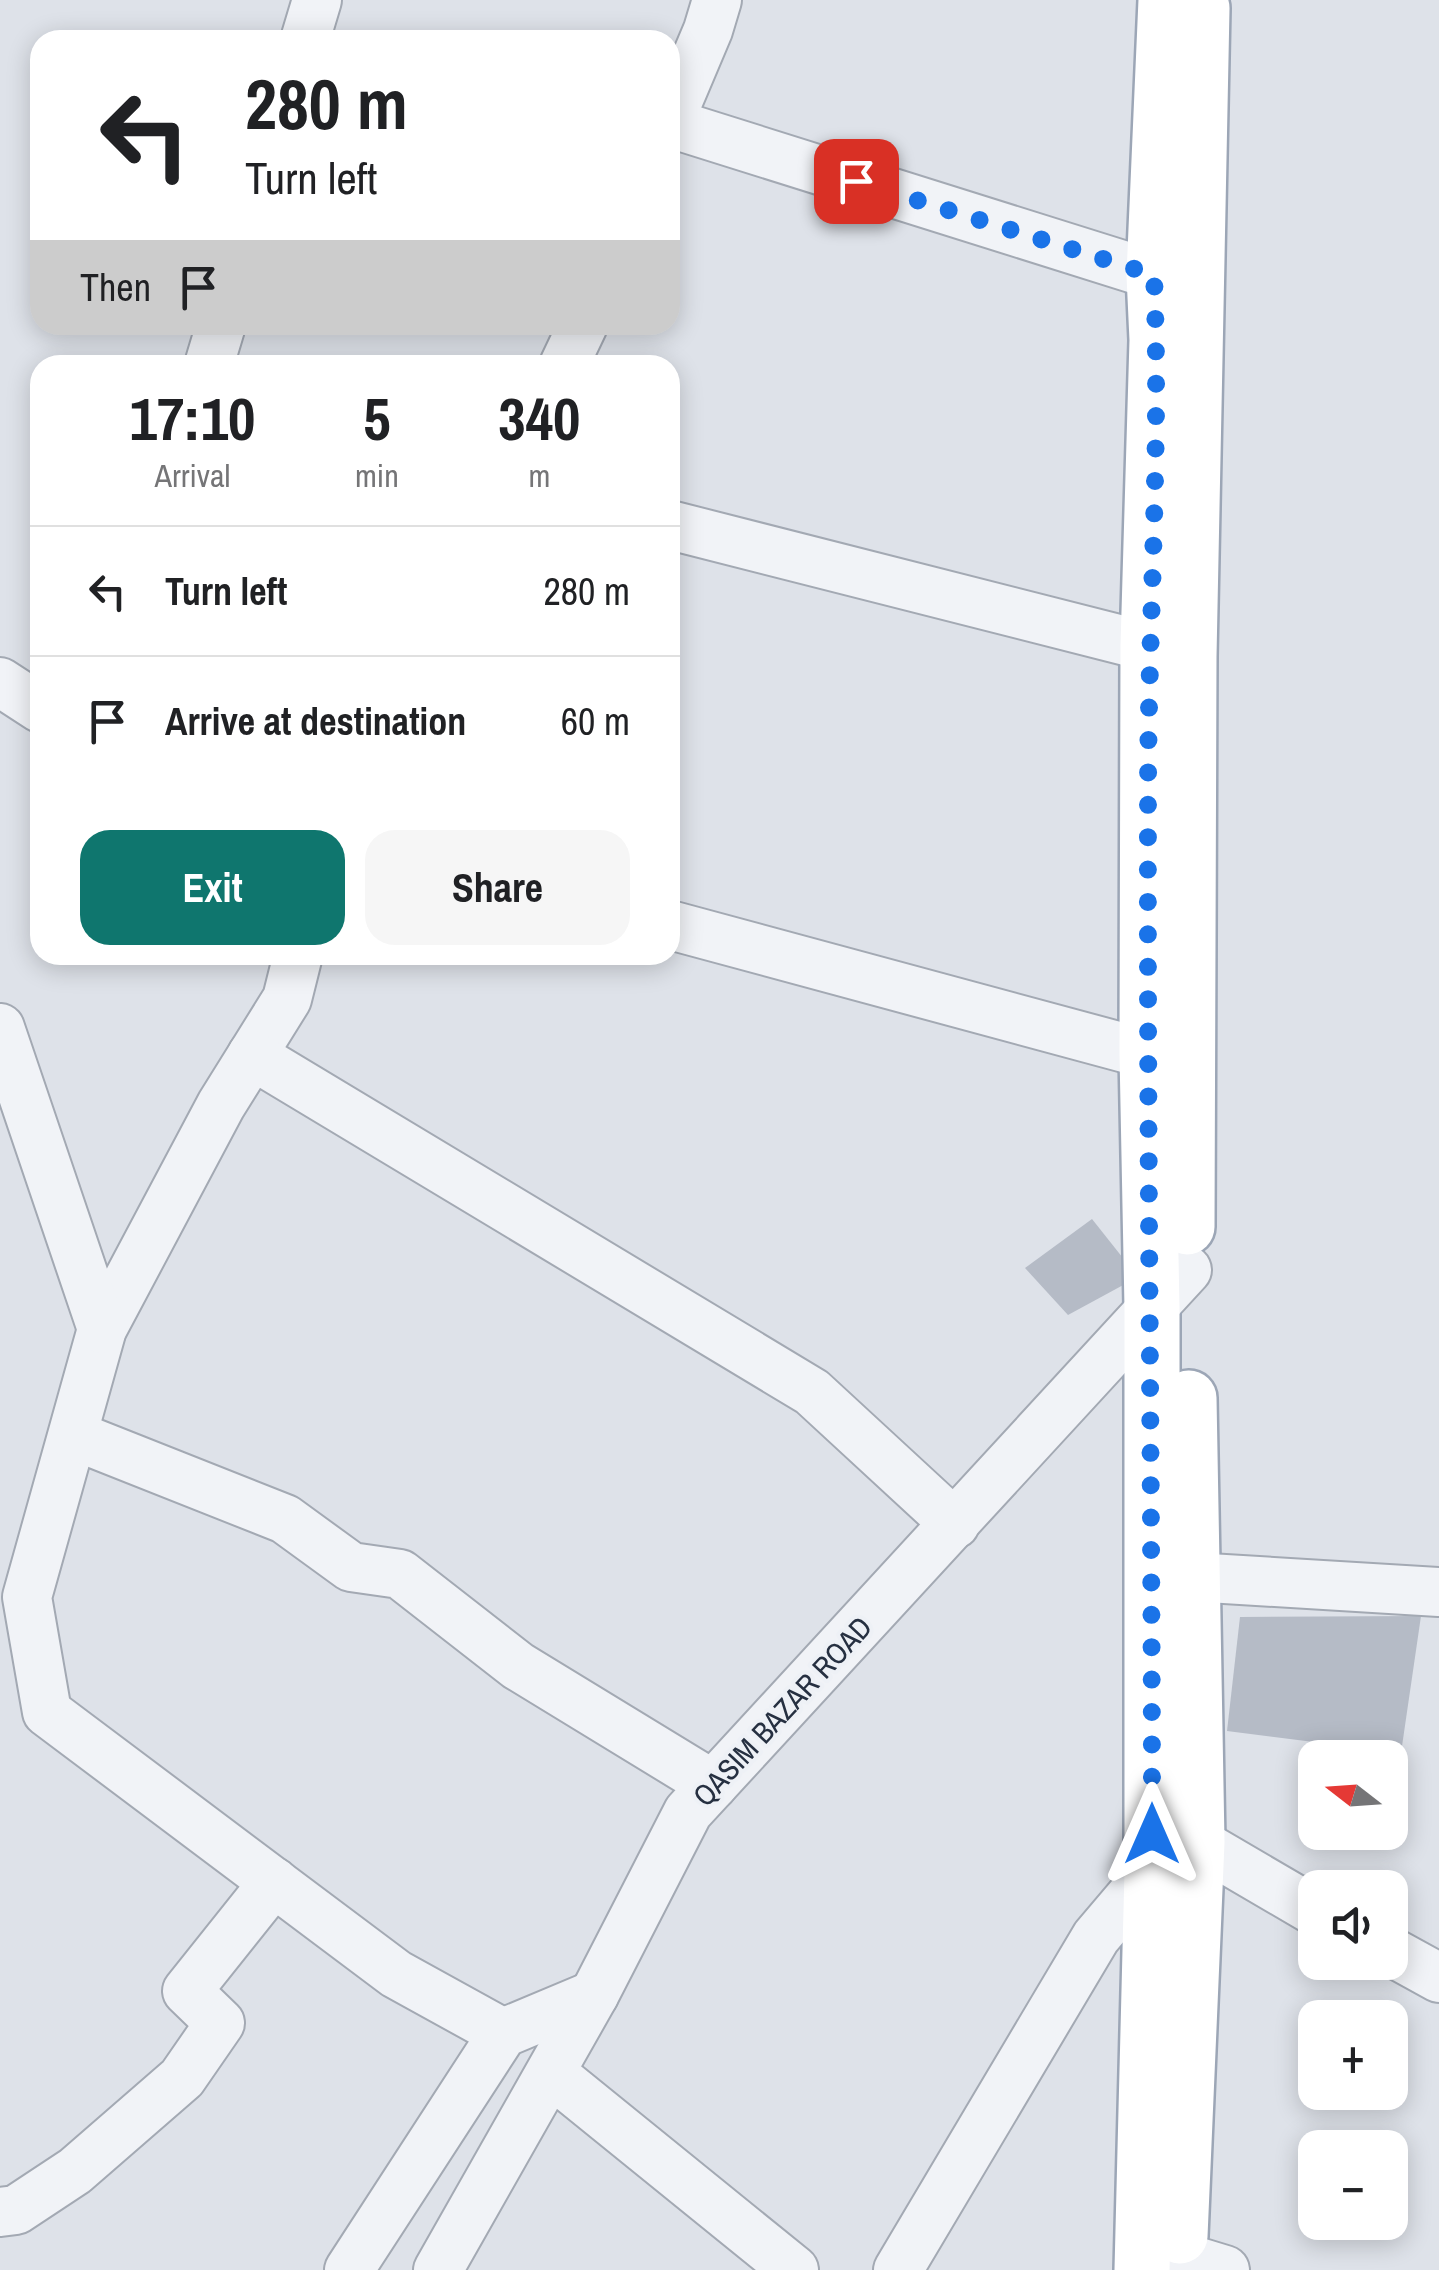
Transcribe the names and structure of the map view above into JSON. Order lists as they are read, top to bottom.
{
  "streets": {
    "street": ["QASIM BAZAR ROAD"]
  },
  "north": "left",
  "page": {
    "turn": ["280 m", "Turn left"],
    "then": "Then",
    "eta": [
      "17:10",
      "Arrival",
      "5",
      "min",
      "340",
      "m"
    ],
    "list": [
      {
        "name": "Turn left",
        "value": "280 m"
      },
      {
        "name": "Arrive at destination",
        "value": "60 m"
      }
    ],
    "buttons": ["Exit", "Share"],
    "map_buttons": ["+", "−"]
  }
}
